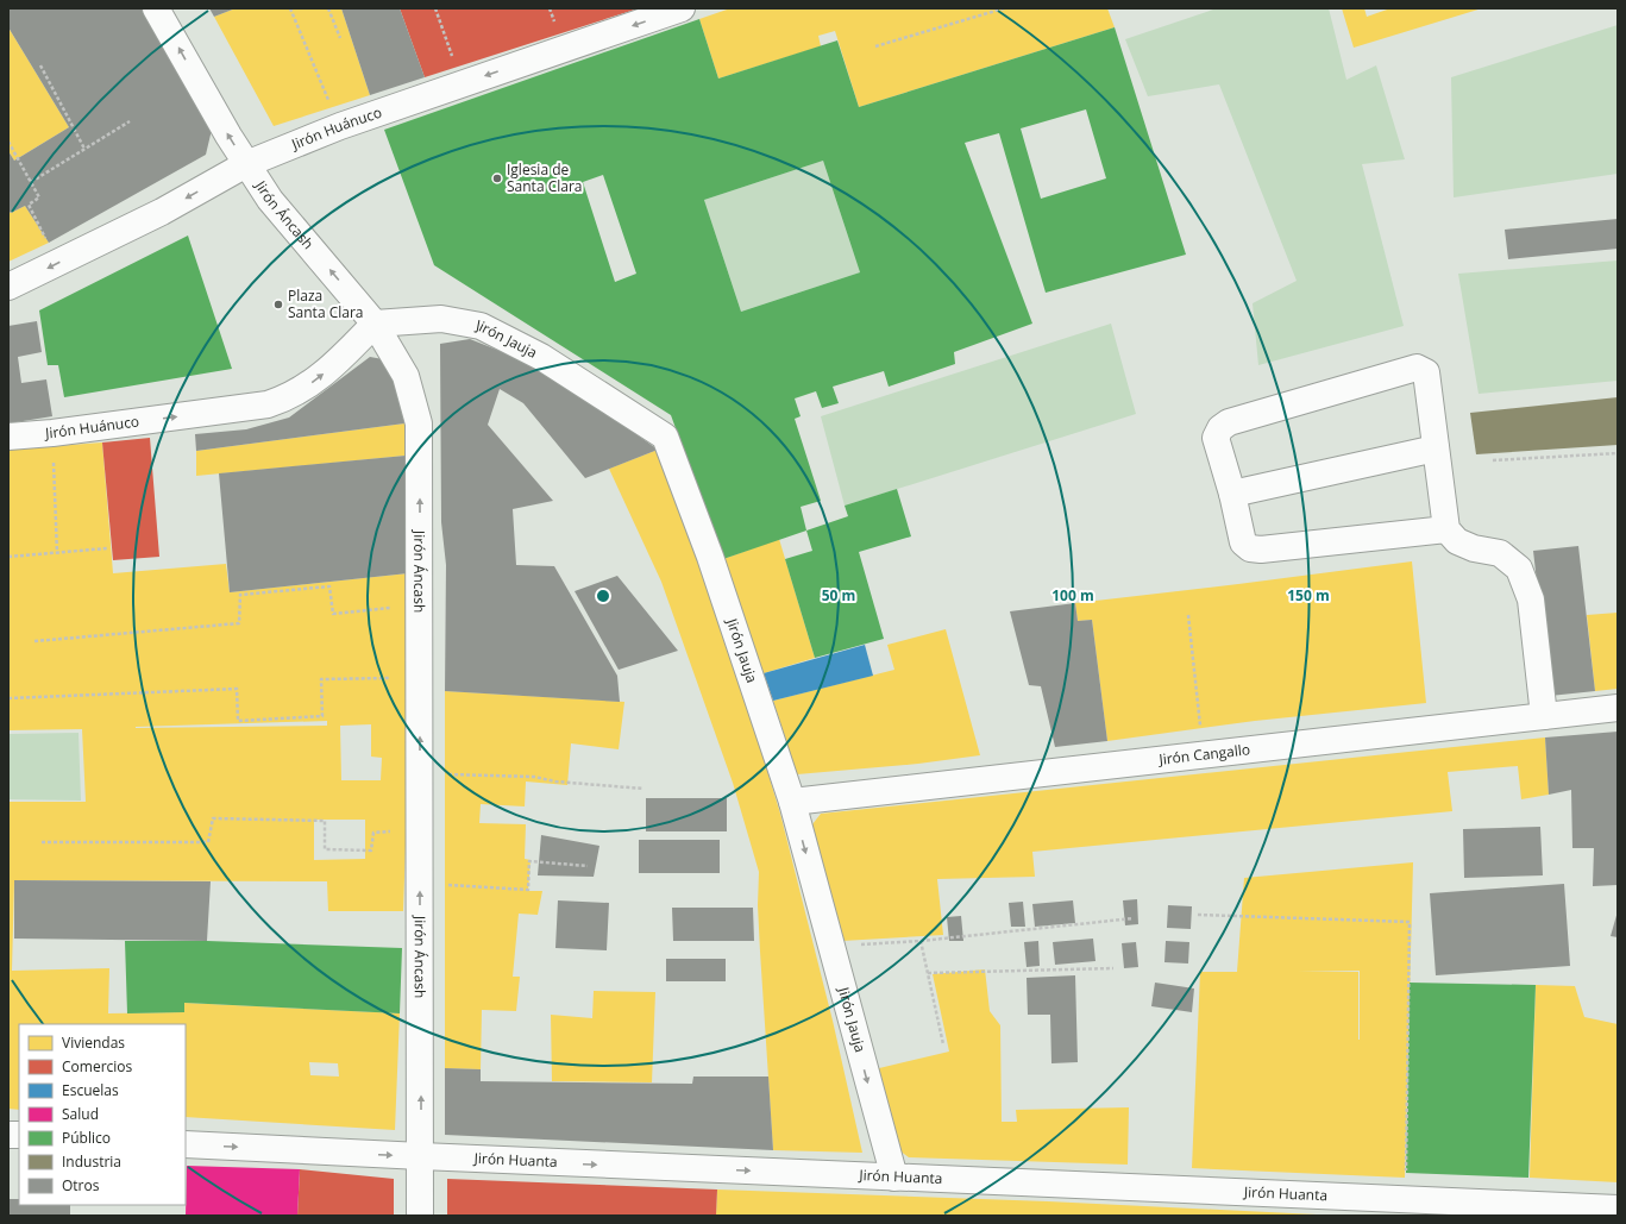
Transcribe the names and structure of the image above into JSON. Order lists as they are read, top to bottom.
{
  "streets": {
    "street": [
      "Jirón Huánuco",
      "Jirón Áncash",
      "Jirón Jauja",
      "Jirón Cangallo",
      "Jirón Huanta"
    ]
  },
  "crossings": [
    ["Jirón Huánuco", "Jirón Áncash"],
    ["Jirón Huánuco", "Jirón Jauja"],
    ["Jirón Áncash", "Jirón Jauja"],
    ["Jirón Áncash", "Jirón Huanta"],
    ["Jirón Jauja", "Jirón Cangallo"],
    ["Jirón Jauja", "Jirón Huanta"]
  ],
  "one_way": ["Jirón Áncash", "Jirón Jauja", "Jirón Huanta"],
  "places": ["Iglesia de Santa Clara", "Plaza Santa Clara"],
  "legend": [
    "Viviendas",
    "Comercios",
    "Escuelas",
    "Salud",
    "Público",
    "Industria",
    "Otros"
  ],
  "rings": ["50 m", "100 m", "150 m"]
}
